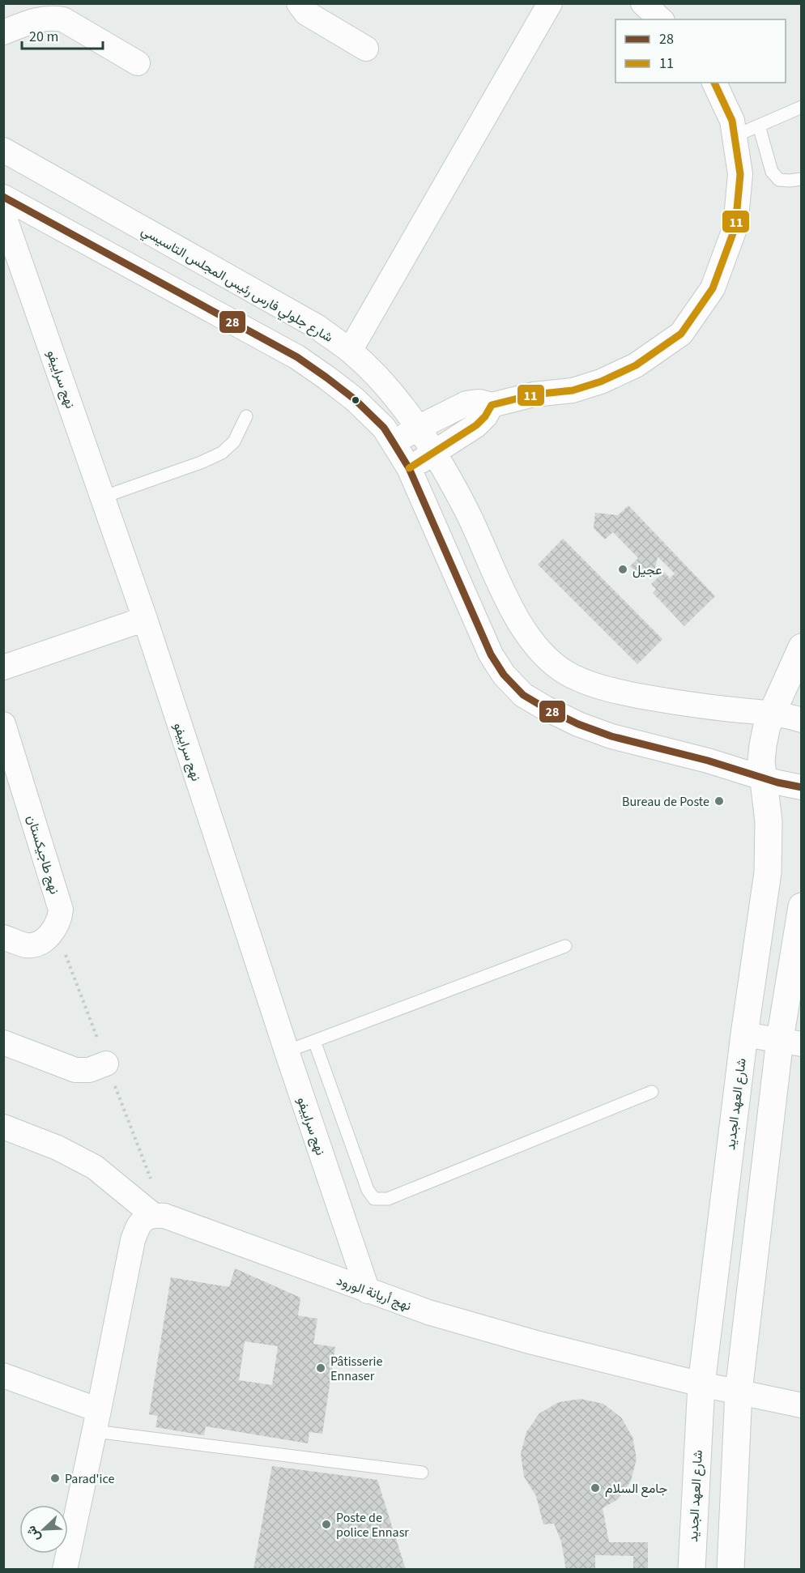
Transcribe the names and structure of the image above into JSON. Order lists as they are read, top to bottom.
{
  "streets": {
    "main road": ["شارع العهد الجديد"],
    "street": [
      "شارع جلولي فارس رئيس المجلس التاسيسي",
      "نهج سراييفو",
      "نهج طاجيكستان",
      "نهج أريانة الورود"
    ]
  },
  "crossings": [
    ["شارع جلولي فارس رئيس المجلس التاسيسي", "شارع العهد الجديد"],
    ["نهج سراييفو", "نهج أريانة الورود"],
    ["شارع العهد الجديد", "نهج أريانة الورود"]
  ],
  "places": [
    "عجيل",
    "Bureau de Poste",
    "Pâtisserie Ennaser",
    "Parad'ice",
    "جامع السلام",
    "Poste de police Ennasr"
  ],
  "lines": ["transit line 11", "transit line 28"],
  "legend": ["28", "11"],
  "scale_bar": "20 m",
  "north": "bottom left"
}
